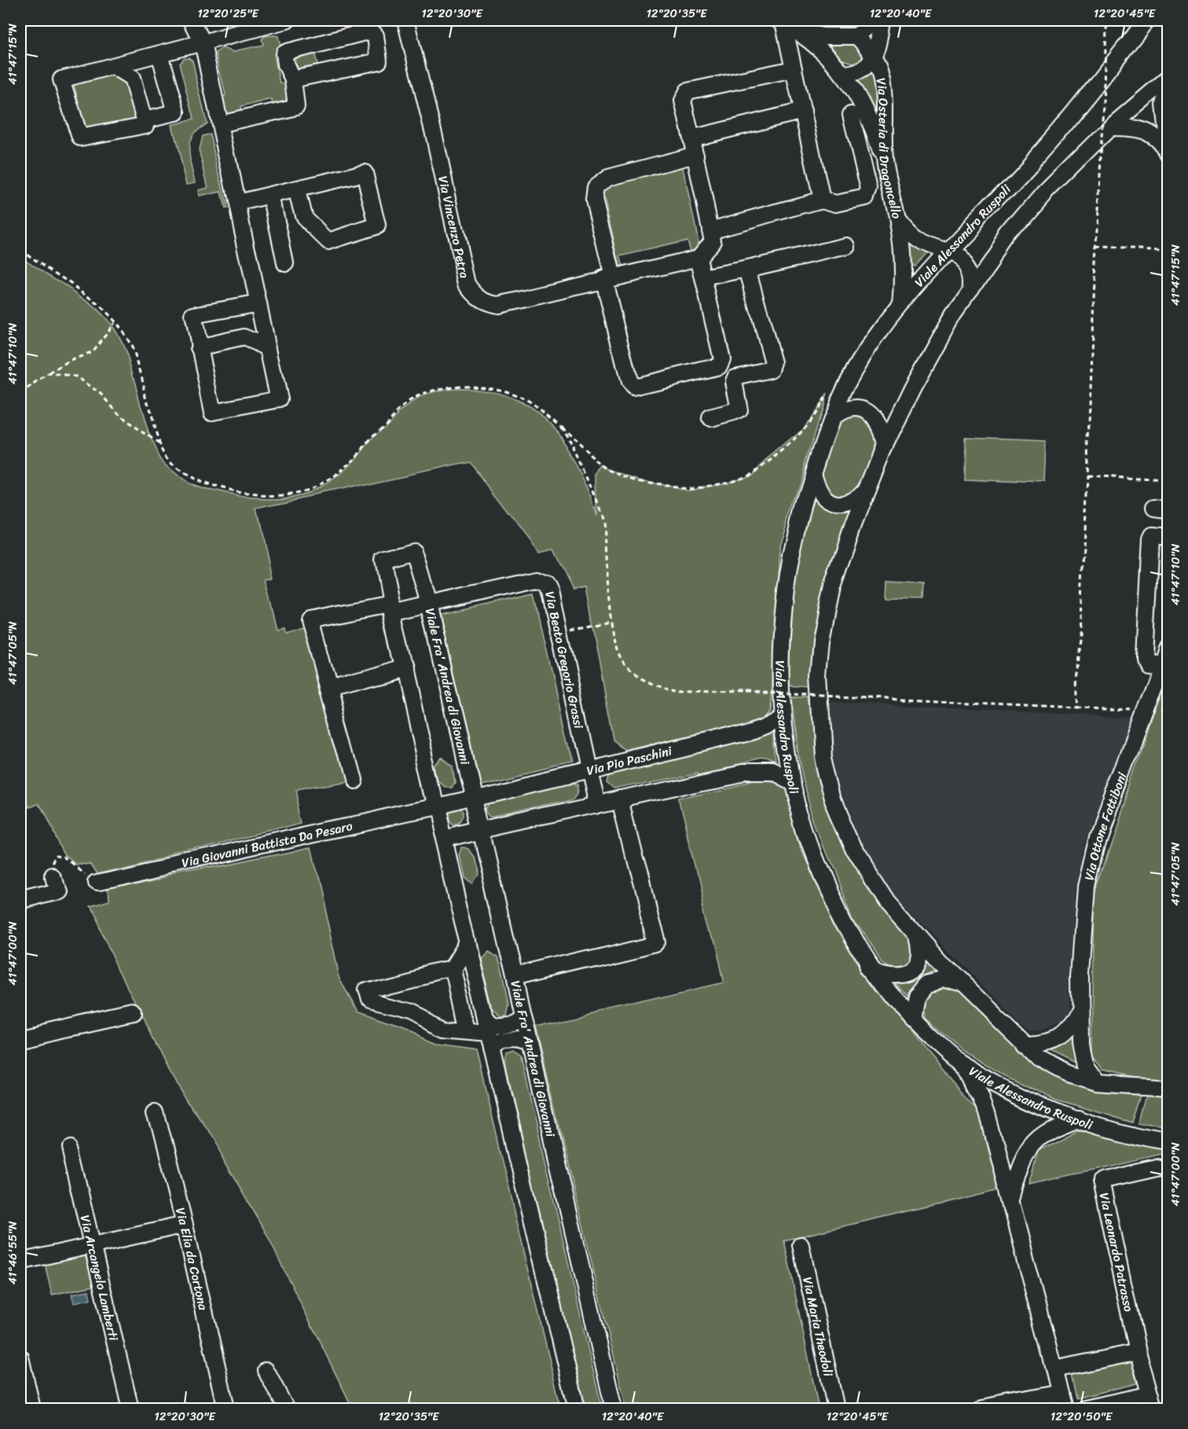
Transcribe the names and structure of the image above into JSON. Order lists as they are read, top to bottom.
{
  "streets": {
    "street": [
      "Via Osteria di Dragoncello",
      "Via Vincenzo Petra",
      "Viale Alessandro Ruspoli",
      "Via Beato Gregorio Grassi",
      "Viale Fra' Andrea di Giovanni",
      "Via Pio Paschini",
      "Via Ottone Fattiboni",
      "Via Giovanni Battista Da Pesaro",
      "Via Leonardo Patrasso",
      "Via Elia da Cortona",
      "Via Arcangelo Lamberti",
      "Via Maria Theodoli"
    ]
  },
  "crossings": [
    ["Via Osteria di Dragoncello", "Viale Alessandro Ruspoli"],
    ["Viale Alessandro Ruspoli", "Via Pio Paschini"],
    ["Via Beato Gregorio Grassi", "Viale Fra' Andrea di Giovanni"],
    ["Via Beato Gregorio Grassi", "Via Pio Paschini"],
    ["Viale Fra' Andrea di Giovanni", "Via Pio Paschini"],
    ["Via Pio Paschini", "Via Giovanni Battista Da Pesaro"]
  ],
  "coordinates": [
    "12°20'25\"E",
    "12°20'30\"E",
    "12°20'35\"E",
    "12°20'40\"E",
    "12°20'45\"E",
    "41°47'15\"N",
    "41°47'10\"N",
    "41°47'05\"N",
    "41°47'00\"N",
    "41°46'55\"N",
    "12°20'50\"E"
  ]
}
